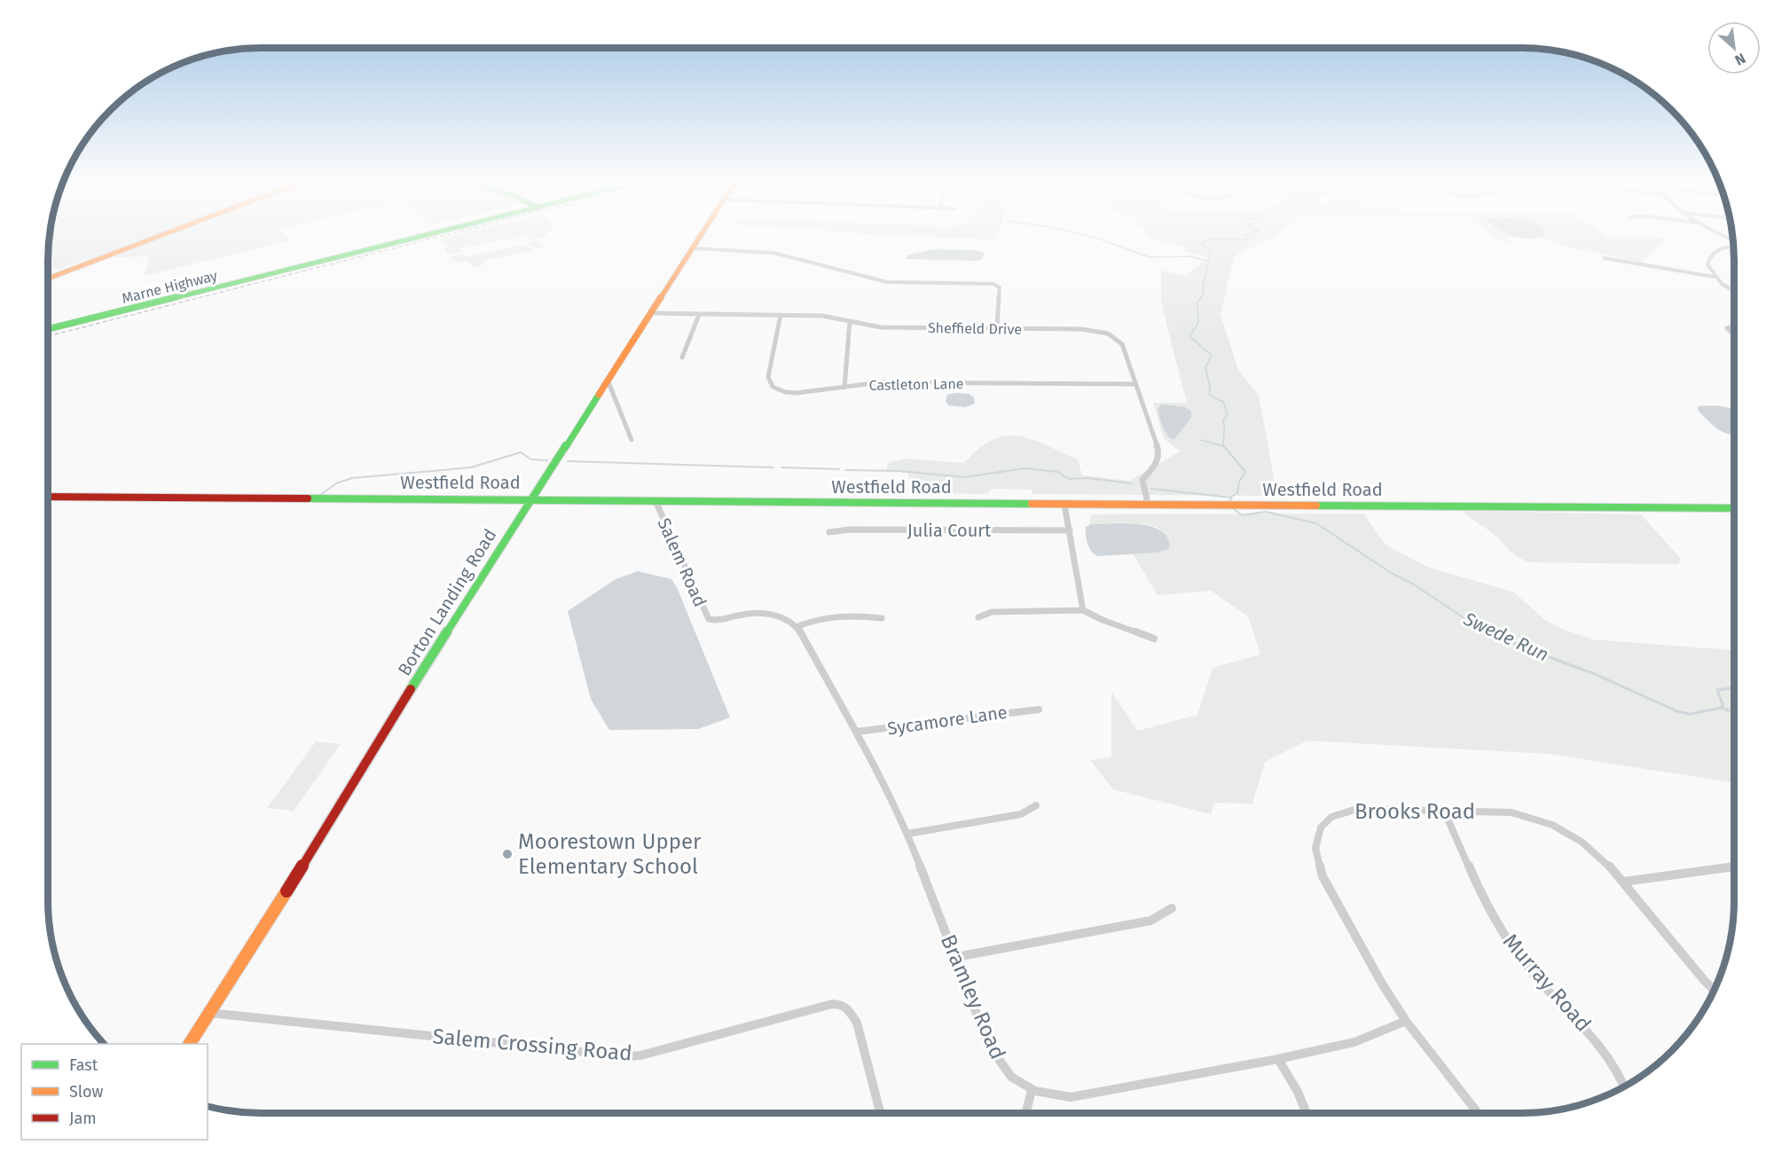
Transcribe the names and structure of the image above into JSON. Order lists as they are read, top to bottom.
{
  "streets": {
    "main road": ["Marne Highway", "Westfield Road", "Borton Landing Road"],
    "street": [
      "Sheffield Drive",
      "Castleton Lane",
      "Julia Court",
      "Salem Road",
      "Sycamore Lane",
      "Brooks Road",
      "Murray Road",
      "Bramley Road",
      "Salem Crossing Road"
    ]
  },
  "crossings": [
    ["Sheffield Drive", "Castleton Lane"],
    ["Sheffield Drive", "Westfield Road"],
    ["Sheffield Drive", "Borton Landing Road"],
    ["Westfield Road", "Salem Road"],
    ["Westfield Road", "Borton Landing Road"],
    ["Salem Road", "Bramley Road"],
    ["Borton Landing Road", "Salem Crossing Road"],
    ["Sycamore Lane", "Bramley Road"],
    ["Brooks Road", "Murray Road"],
    ["Brooks Road", "Bramley Road"]
  ],
  "water": ["Swede Run"],
  "places": ["Moorestown Upper Elementary School"],
  "legend": ["Fast", "Slow", "Jam"],
  "north": "bottom right"
}
